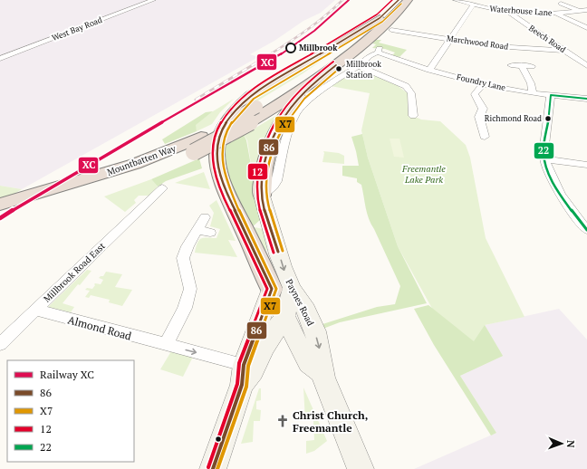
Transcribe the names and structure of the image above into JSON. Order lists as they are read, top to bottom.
{
  "streets": {
    "highway": ["Mountbatten Way"],
    "street": [
      "Waterhouse Lane",
      "West Bay Road",
      "Beech Road",
      "Marchwood Road",
      "Foundry Lane",
      "Millbrook Road East",
      "Paynes Road",
      "Almond Road"
    ]
  },
  "crossings": [
    ["Waterhouse Lane", "Beech Road"],
    ["Beech Road", "Marchwood Road"],
    ["Millbrook Road East", "Almond Road"]
  ],
  "one_way": ["Almond Road"],
  "parks": ["Freemantle Lake Park"],
  "places": {
    "other": ["Millbrook", "Millbrook Station", "Richmond Road"],
    "church": ["Christ Church, Freemantle"]
  },
  "lines": [
    "rail line XC",
    "transit line 86",
    "transit line 12",
    "transit line X7",
    "transit line 22"
  ],
  "legend": [
    "Railway XC",
    "86",
    "X7",
    "12",
    "22"
  ],
  "north": "right"
}
